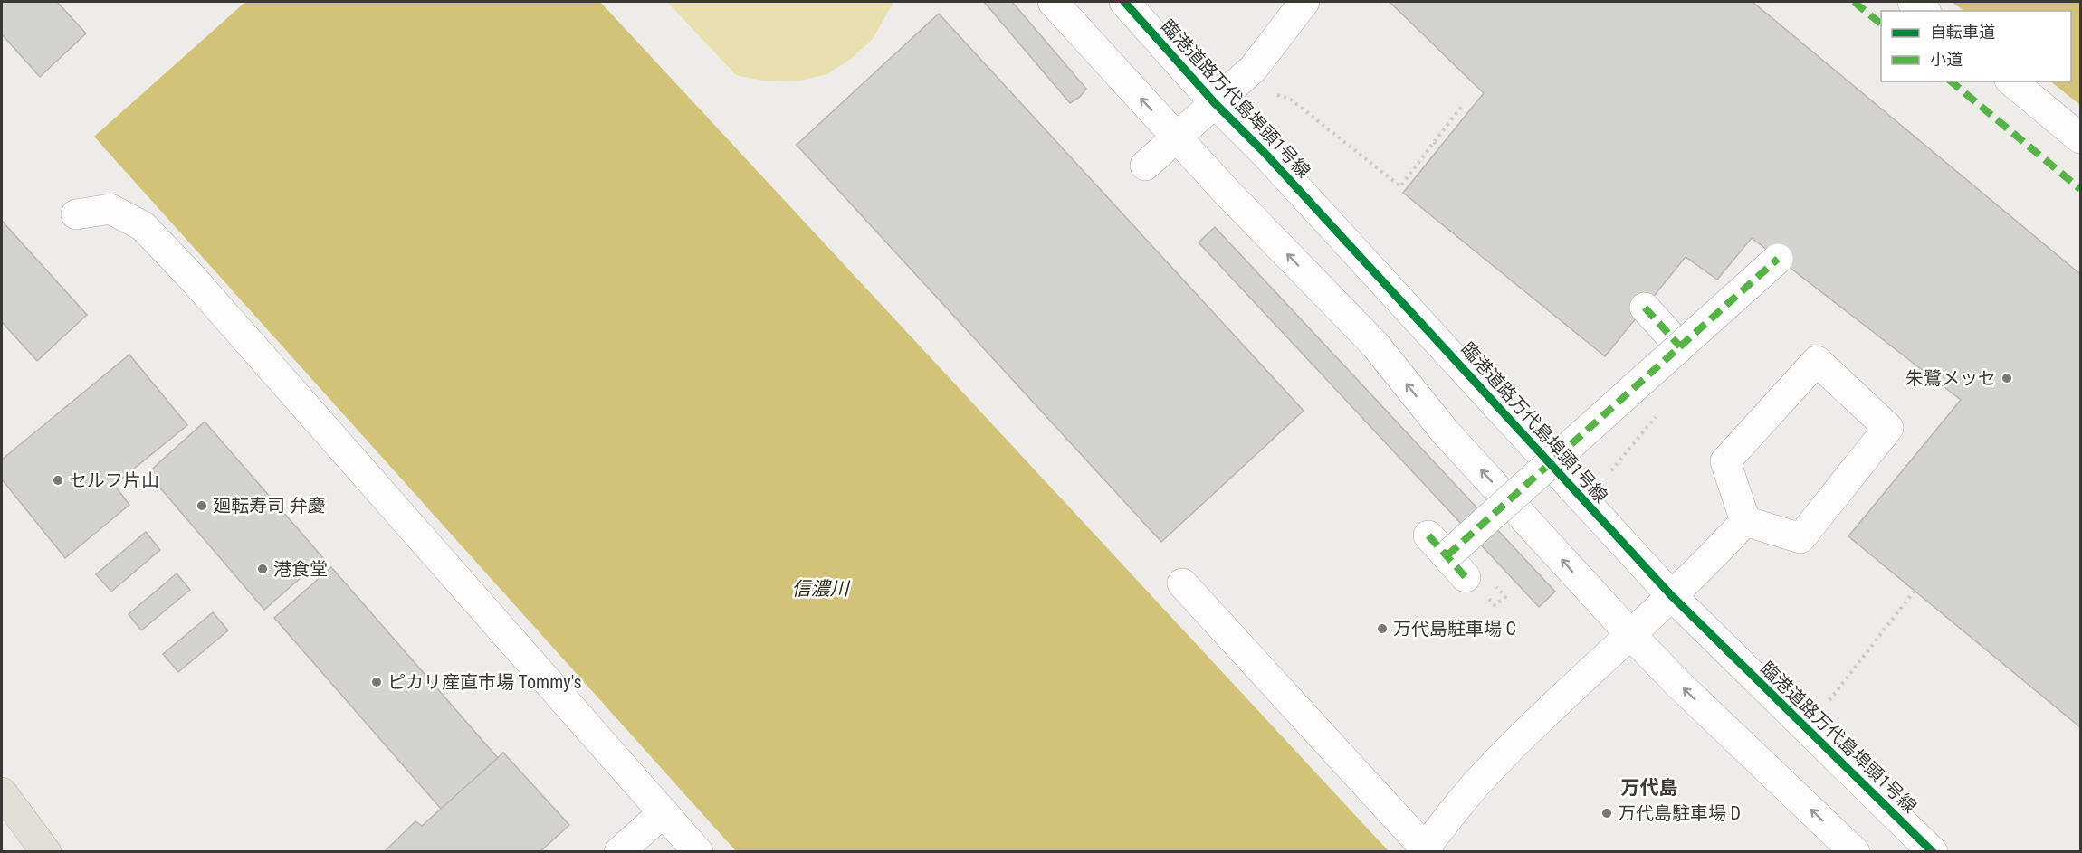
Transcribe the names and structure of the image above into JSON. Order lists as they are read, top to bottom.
{
  "streets": {
    "street": ["臨港道路万代島埠頭1号線"]
  },
  "districts": ["万代島"],
  "water": ["信濃川"],
  "places": [
    "朱鷺メッセ",
    "セルフ片山",
    "廻転寿司 弁慶",
    "港食堂",
    "万代島駐車場 C",
    "ピカリ産直市場 Tommy's",
    "万代島駐車場 D"
  ],
  "legend": ["自転車道", "小道"]
}
